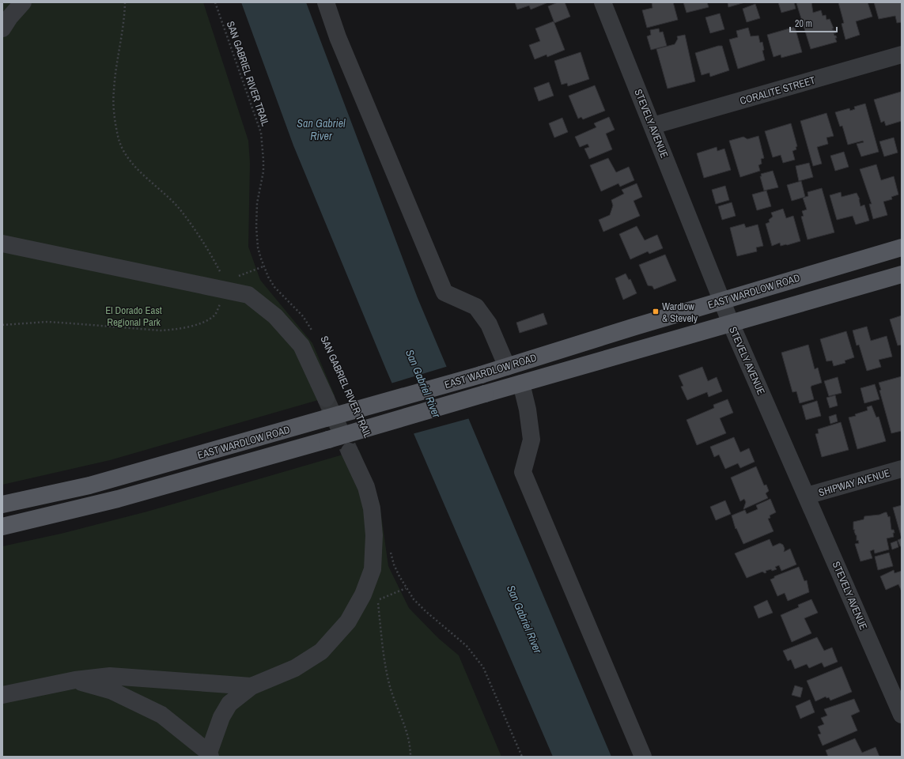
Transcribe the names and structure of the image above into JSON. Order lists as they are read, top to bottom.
{
  "streets": {
    "main road": ["EAST WARDLOW ROAD"],
    "street": ["CORALITE STREET", "STEVELY AVENUE", "SHIPWAY AVENUE"],
    "path": ["SAN GABRIEL RIVER TRAIL"]
  },
  "crossings": [
    ["CORALITE STREET", "STEVELY AVENUE"],
    ["STEVELY AVENUE", "EAST WARDLOW ROAD"],
    ["STEVELY AVENUE", "SHIPWAY AVENUE"]
  ],
  "water": ["San Gabriel River"],
  "parks": ["El Dorado East Regional Park"],
  "places": {
    "transit": ["Wardlow & Stevely"]
  },
  "scale_bar": "20 m"
}
